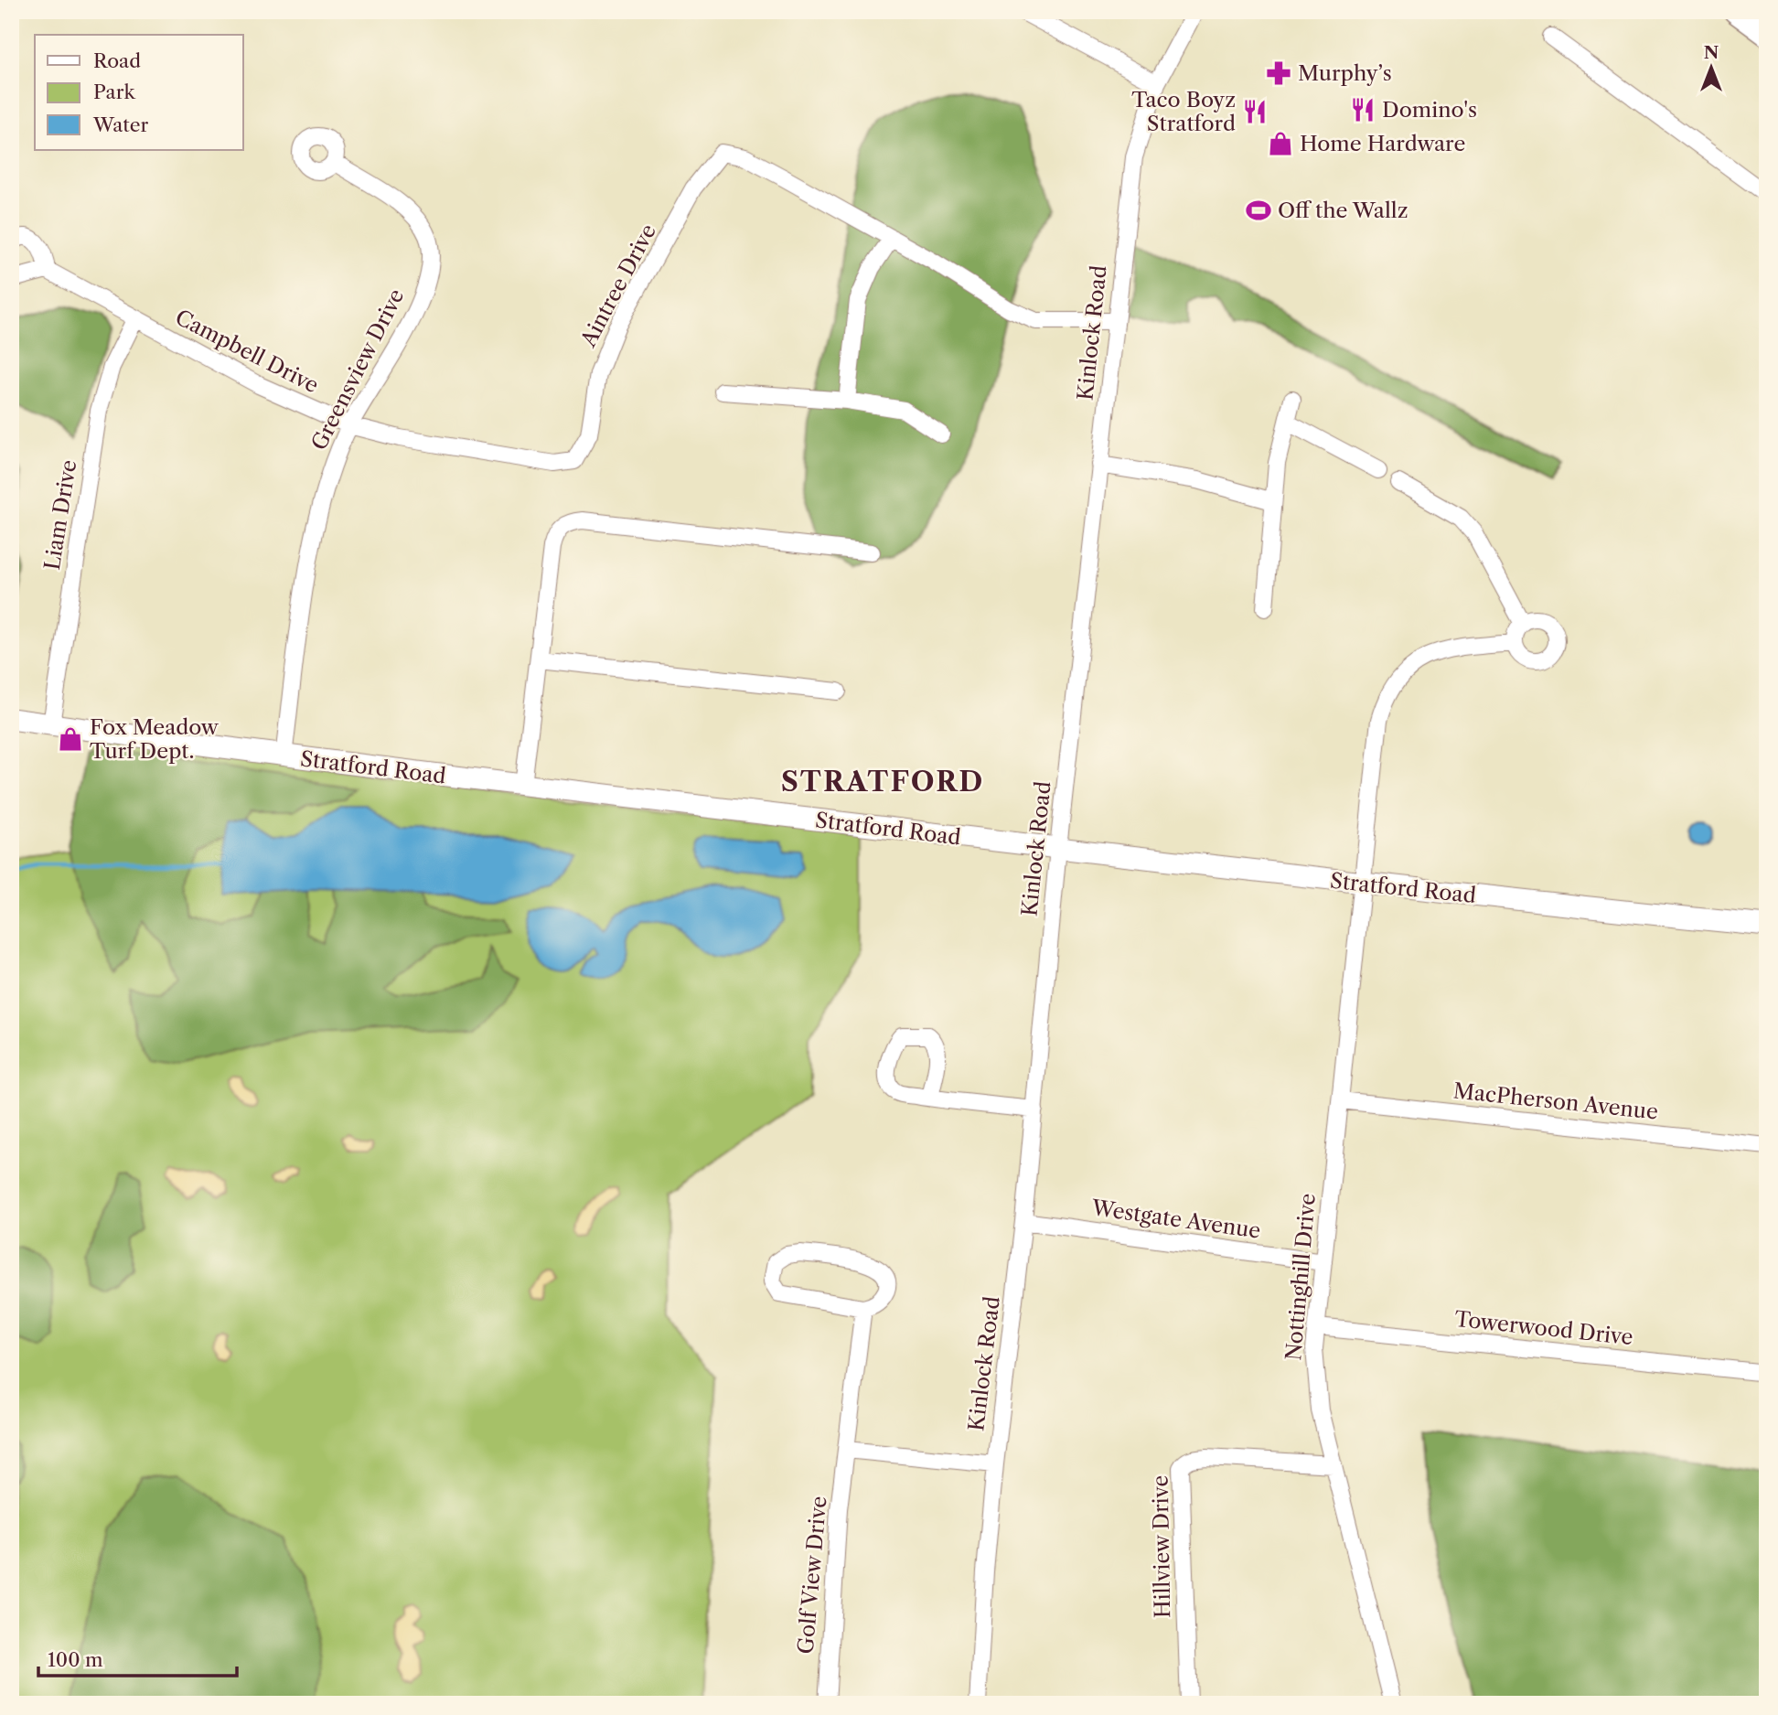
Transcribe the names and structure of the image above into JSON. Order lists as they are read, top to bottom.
{
  "streets": {
    "main road": ["Stratford Road"],
    "street": [
      "Aintree Drive",
      "Kinlock Road",
      "Campbell Drive",
      "Greensview Drive",
      "Liam Drive",
      "MacPherson Avenue",
      "Westgate Avenue",
      "Nottinghill Drive",
      "Towerwood Drive",
      "Hillview Drive",
      "Golf View Drive"
    ]
  },
  "crossings": [
    ["Aintree Drive", "Campbell Drive"],
    ["Kinlock Road", "Stratford Road"],
    ["Kinlock Road", "Westgate Avenue"],
    ["Campbell Drive", "Greensview Drive"],
    ["Campbell Drive", "Liam Drive"],
    ["Greensview Drive", "Stratford Road"],
    ["Liam Drive", "Stratford Road"],
    ["Stratford Road", "Nottinghill Drive"],
    ["MacPherson Avenue", "Nottinghill Drive"],
    ["Westgate Avenue", "Nottinghill Drive"],
    ["Nottinghill Drive", "Towerwood Drive"],
    ["Nottinghill Drive", "Hillview Drive"]
  ],
  "districts": ["STRATFORD"],
  "places": {
    "pharmacy": ["Murphy’s"],
    "restaurant": ["Domino's", "Taco Boyz Stratford"],
    "shop": ["Home Hardware", "Fox Meadow Turf Dept."],
    "sports": ["Off the Wallz"]
  },
  "legend": ["Road", "Park", "Water"],
  "scale_bar": "100 m",
  "north": "top"
}
